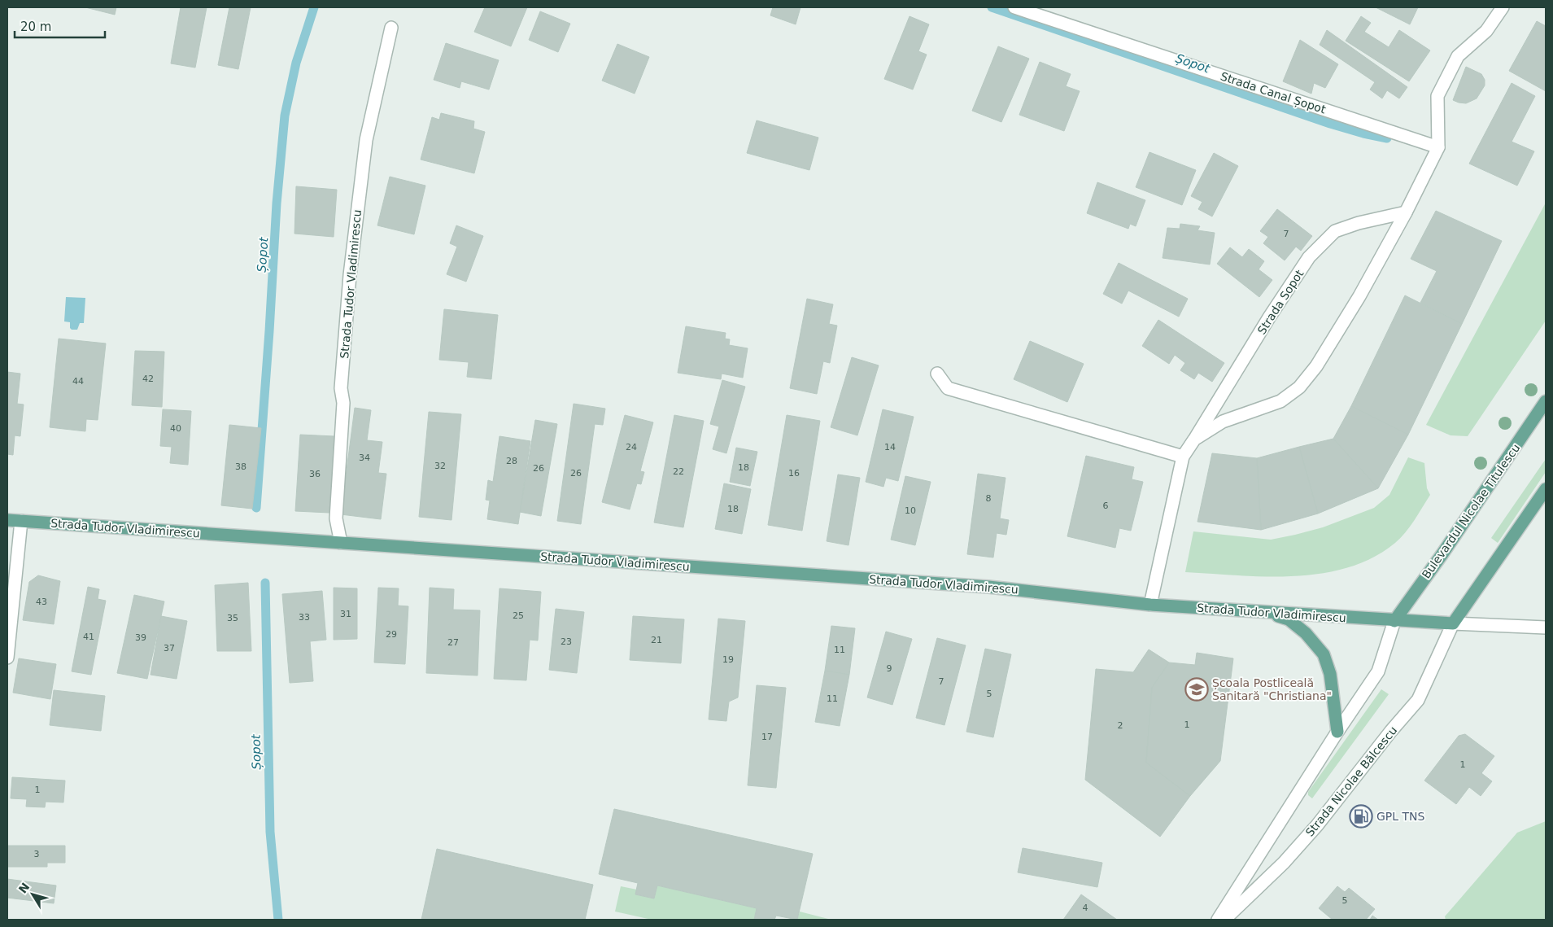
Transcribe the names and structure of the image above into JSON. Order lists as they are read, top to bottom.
{
  "streets": {
    "main road": ["Strada Tudor Vladimirescu", "Bulevardul Nicolae Titulescu"],
    "street": ["Strada Canal Șopot", "Strada Sopot", "Strada Nicolae Bălcescu"]
  },
  "crossings": [
    ["Strada Canal Șopot", "Strada Sopot"],
    ["Strada Tudor Vladimirescu", "Strada Sopot"],
    ["Strada Tudor Vladimirescu", "Bulevardul Nicolae Titulescu"],
    ["Strada Tudor Vladimirescu", "Strada Nicolae Bălcescu"]
  ],
  "water": ["Șopot"],
  "places": {
    "school or university": ["Școala Postliceală Sanitară \"Christiana\""],
    "fuel station": ["GPL TNS"]
  },
  "house_numbers": [
    "7",
    "42",
    "44",
    "40",
    "24",
    "14",
    "34",
    "28",
    "32",
    "38",
    "18",
    "26",
    "22",
    "26",
    "16",
    "36",
    "8",
    "6",
    "18",
    "10",
    "43",
    "31",
    "25",
    "33",
    "35",
    "29",
    "41",
    "39",
    "21",
    "23",
    "27",
    "37",
    "11",
    "19",
    "9",
    "7",
    "5",
    "11",
    "1",
    "2",
    "17",
    "1",
    "1",
    "3",
    "5",
    "4"
  ],
  "scale_bar": "20 m",
  "north": "top left"
}
